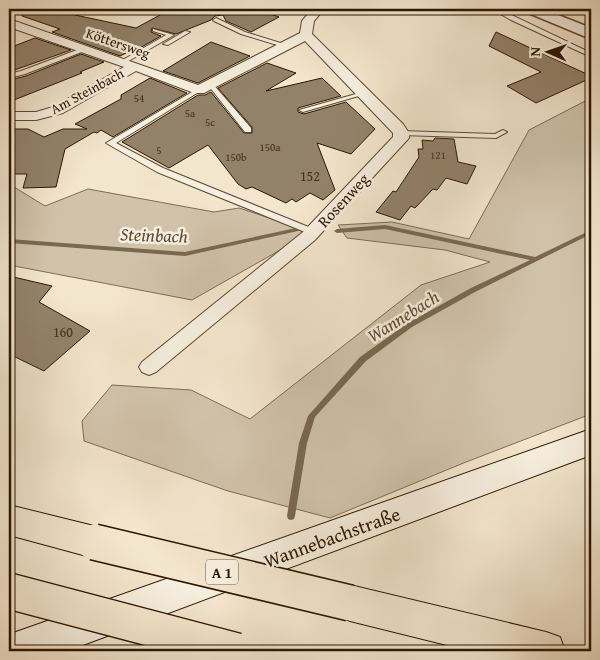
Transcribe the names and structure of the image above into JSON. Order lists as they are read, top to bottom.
{
  "streets": {
    "highway": ["A 1"],
    "main road": ["Wannebachstraße"],
    "street": ["Köttersweg", "Am Steinbach", "Rosenweg"]
  },
  "crossings": [
    ["Köttersweg", "Am Steinbach"]
  ],
  "water": ["Steinbach", "Wannebach"],
  "house_numbers": [
    "54",
    "5a",
    "5c",
    "150a",
    "5",
    "121",
    "150b",
    "152",
    "160"
  ],
  "north": "left"
}
